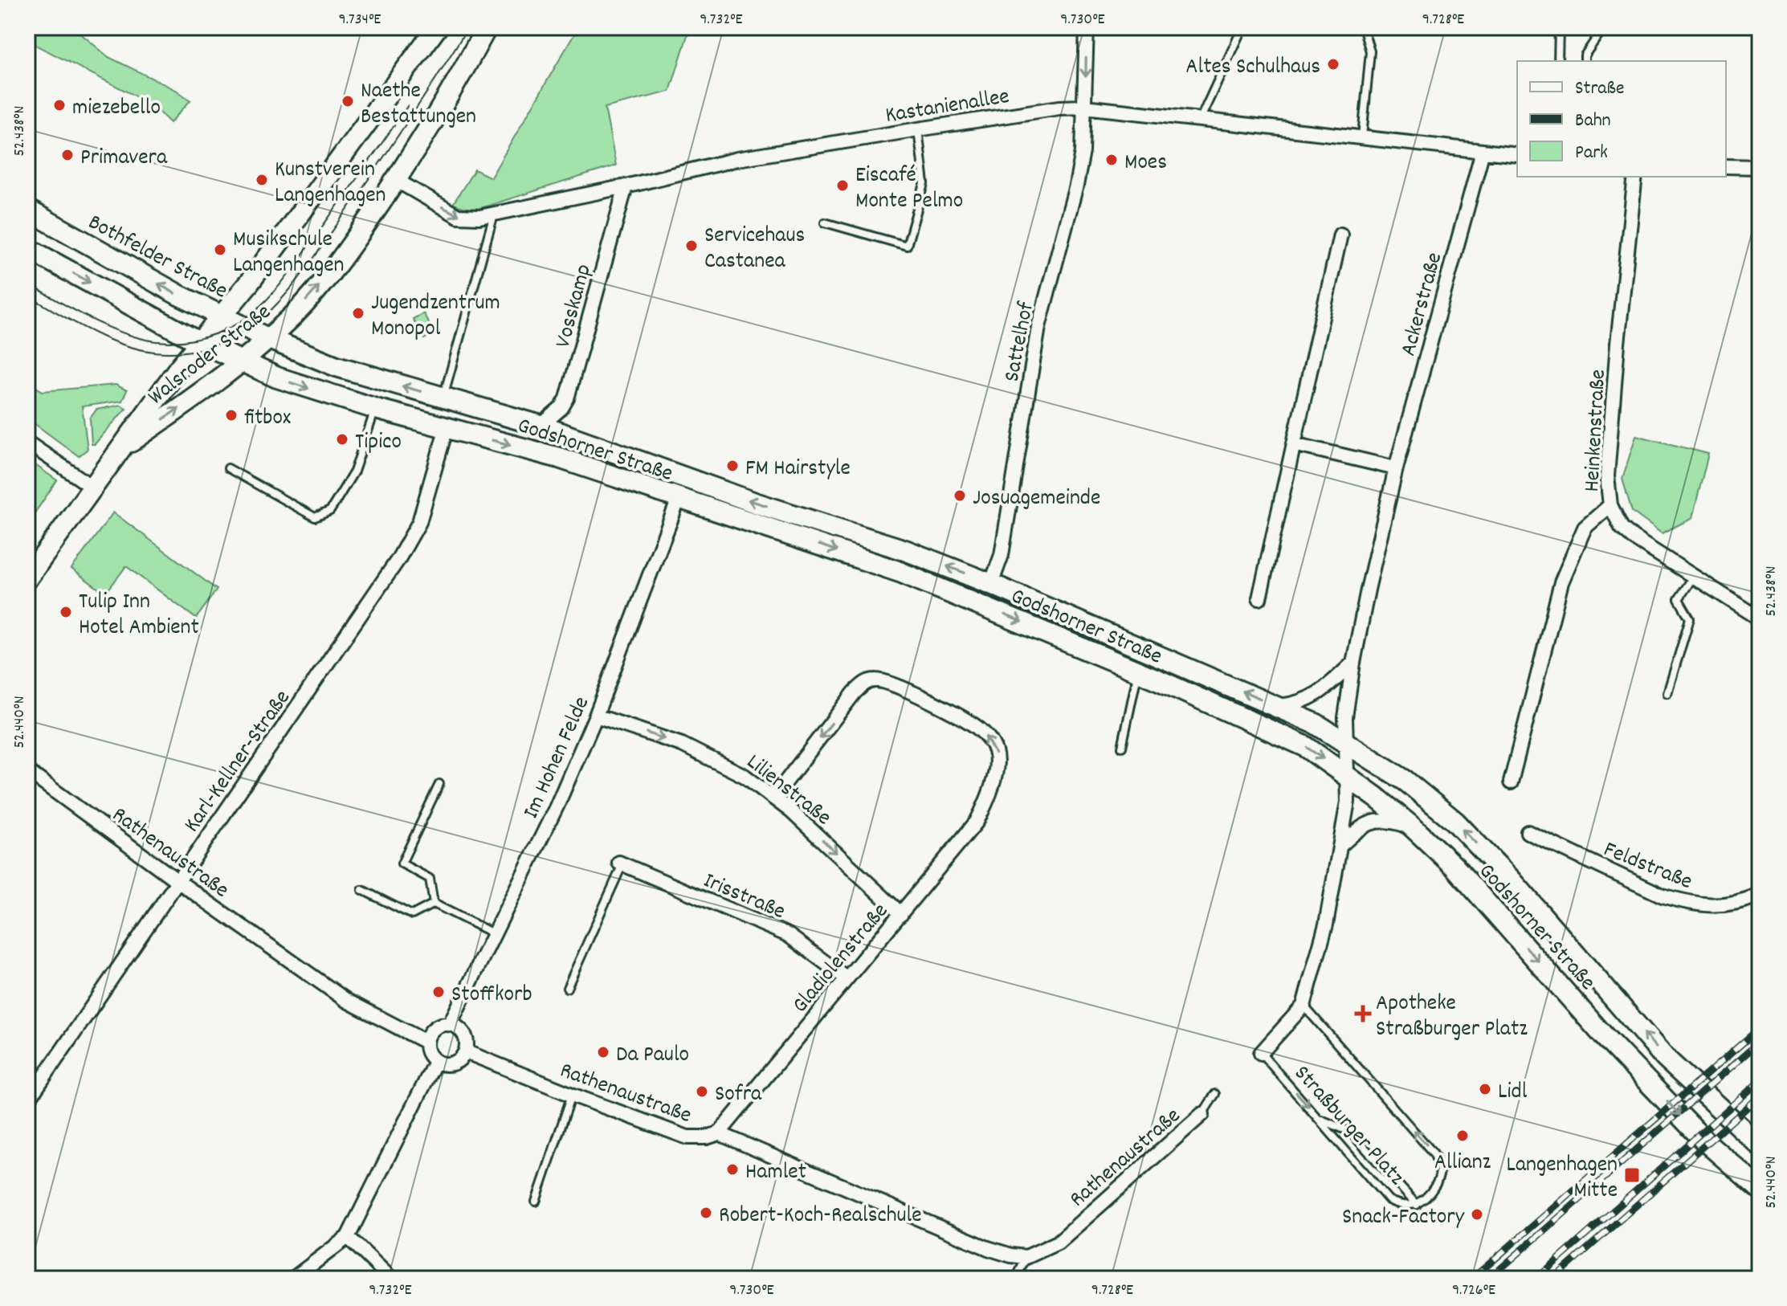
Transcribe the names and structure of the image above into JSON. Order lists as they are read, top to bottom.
{
  "streets": {
    "main road": ["Bothfelder Straße", "Walsroder Straße", "Godshorner Straße"],
    "street": [
      "Kastanienallee",
      "Ackerstraße",
      "Vosskamp",
      "Sattelhof",
      "Heinkenstraße",
      "Im Hohen Felde",
      "Karl-Kellner-Straße",
      "Lilienstraße",
      "Rathenaustraße",
      "Feldstraße",
      "Irisstraße",
      "Gladiolenstraße",
      "Straßburger Platz"
    ]
  },
  "crossings": [
    ["Kastanienallee", "Ackerstraße"],
    ["Kastanienallee", "Vosskamp"],
    ["Kastanienallee", "Sattelhof"],
    ["Kastanienallee", "Walsroder Straße"],
    ["Bothfelder Straße", "Walsroder Straße"],
    ["Bothfelder Straße", "Godshorner Straße"],
    ["Ackerstraße", "Godshorner Straße"],
    ["Ackerstraße", "Straßburger Platz"],
    ["Vosskamp", "Godshorner Straße"],
    ["Sattelhof", "Godshorner Straße"],
    ["Walsroder Straße", "Godshorner Straße"],
    ["Godshorner Straße", "Im Hohen Felde"],
    ["Godshorner Straße", "Karl-Kellner-Straße"],
    ["Godshorner Straße", "Straßburger Platz"],
    ["Im Hohen Felde", "Lilienstraße"],
    ["Im Hohen Felde", "Rathenaustraße"],
    ["Karl-Kellner-Straße", "Rathenaustraße"],
    ["Lilienstraße", "Gladiolenstraße"],
    ["Rathenaustraße", "Gladiolenstraße"],
    ["Irisstraße", "Gladiolenstraße"]
  ],
  "one_way": ["Lilienstraße"],
  "places": {
    "other": [
      "Altes Schulhaus",
      "Naethe Bestattungen",
      "miezebello",
      "Primavera",
      "Moes",
      "Kunstverein Langenhagen",
      "Eiscafé Monte Pelmo",
      "Servicehaus Castanea",
      "Musikschule Langenhagen",
      "Jugendzentrum Monopol",
      "fitbox",
      "Tipico",
      "FM Hairstyle",
      "Josuagemeinde",
      "Tulip Inn Hotel Ambient",
      "Stoffkorb",
      "Da Paulo",
      "Lidl",
      "Sofra",
      "Allianz",
      "Hamlet",
      "Robert-Koch-Realschule",
      "Snack-Factory"
    ],
    "health": ["Apotheke Straßburger Platz"],
    "transit": ["Langenhagen Mitte"]
  },
  "legend": ["Straße", "Bahn", "Park"],
  "coordinates": [
    "9.734°E",
    "9.732°E",
    "9.730°E",
    "9.728°E",
    "52.438°N",
    "52.440°N",
    "9.726°E"
  ]
}
